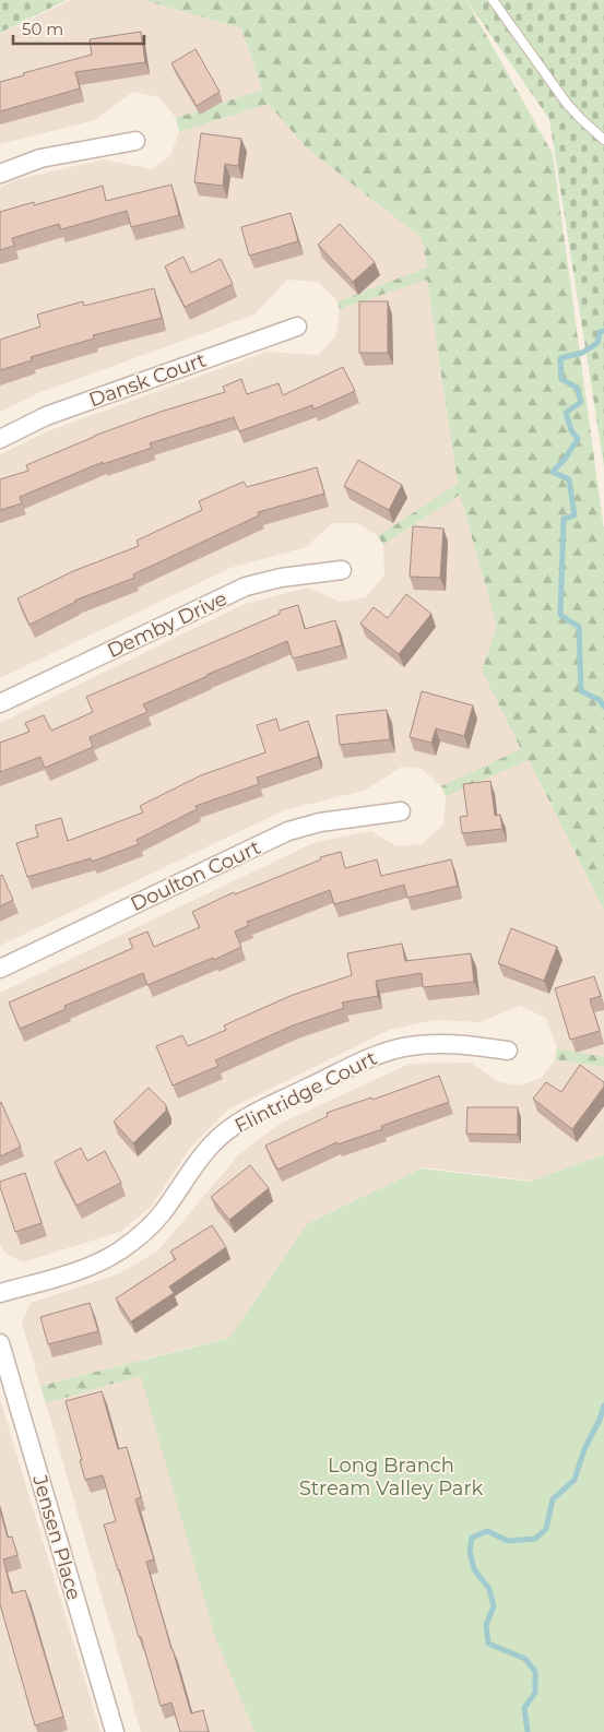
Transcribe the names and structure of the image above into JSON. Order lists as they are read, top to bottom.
{
  "streets": {
    "street": [
      "Dansk Court",
      "Demby Drive",
      "Doulton Court",
      "Flintridge Court",
      "Jensen Place"
    ]
  },
  "parks": ["Long Branch Stream Valley Park"],
  "scale_bar": "50 m"
}
